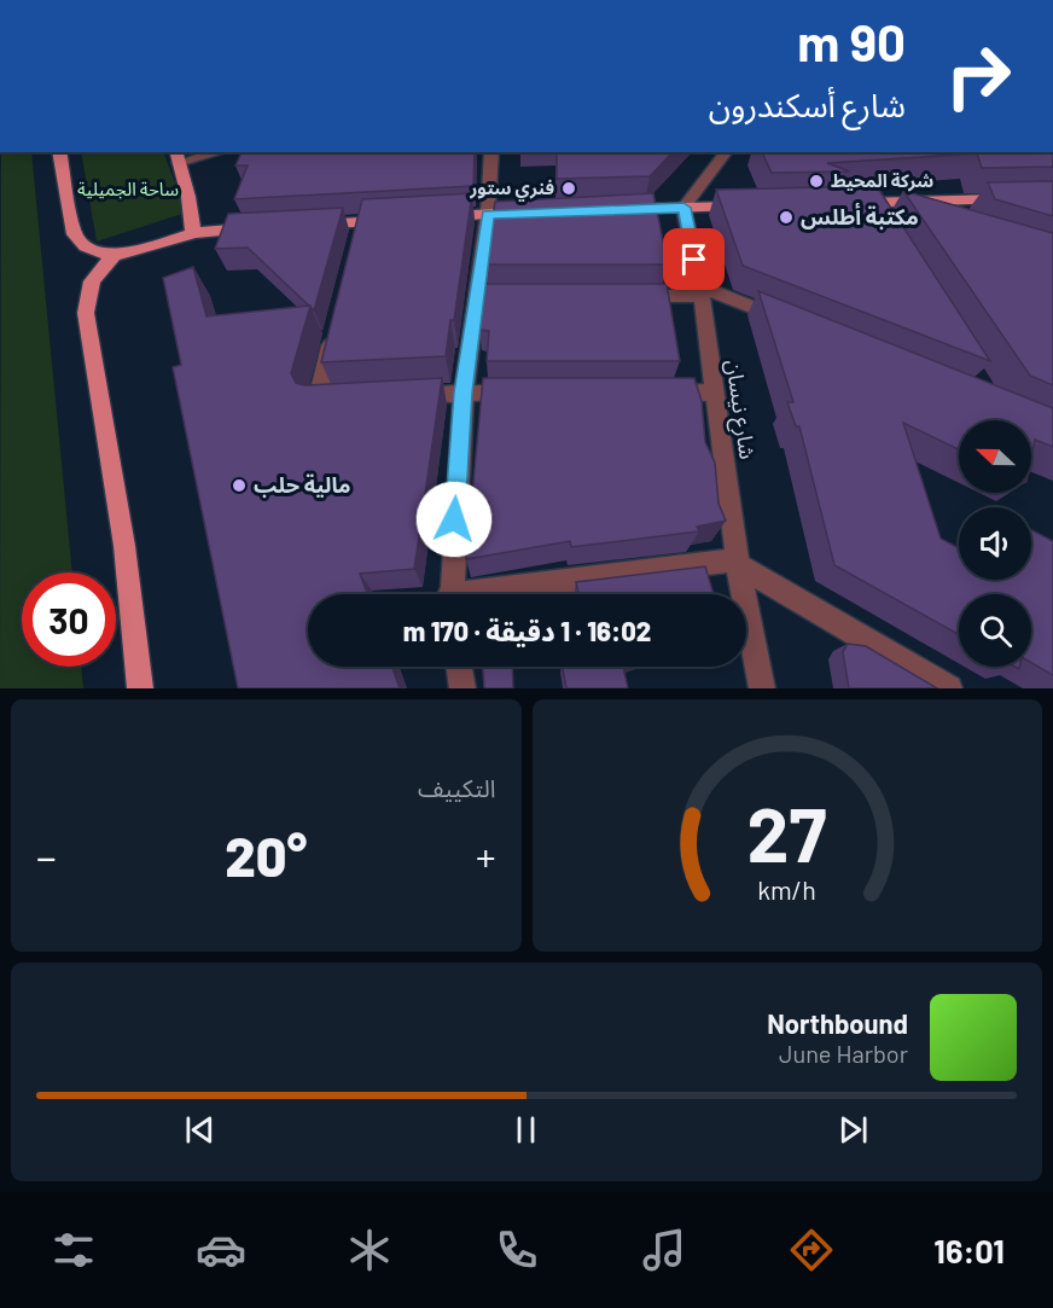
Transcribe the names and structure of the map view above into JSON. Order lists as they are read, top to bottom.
{
  "streets": {
    "street": ["شارع نيسان"]
  },
  "parks": ["ساحة الجميلية"],
  "places": [
    "شركة المحيط",
    "فنري ستور",
    "مكتبة أطلس",
    "مالية حلب"
  ],
  "north": "left",
  "page": {
    "turn": ["90 m", "شارع أسكندرون"],
    "limit": "30",
    "trip": "16:02 · 1 دقيقة · 170 m",
    "tile": "التكييف",
    "heat": ["−", "20°", "+"],
    "song": ["Northbound", "June Harbor"],
    "tabs": "16:01",
    "gauge": ["27", "km/h"]
  }
}
